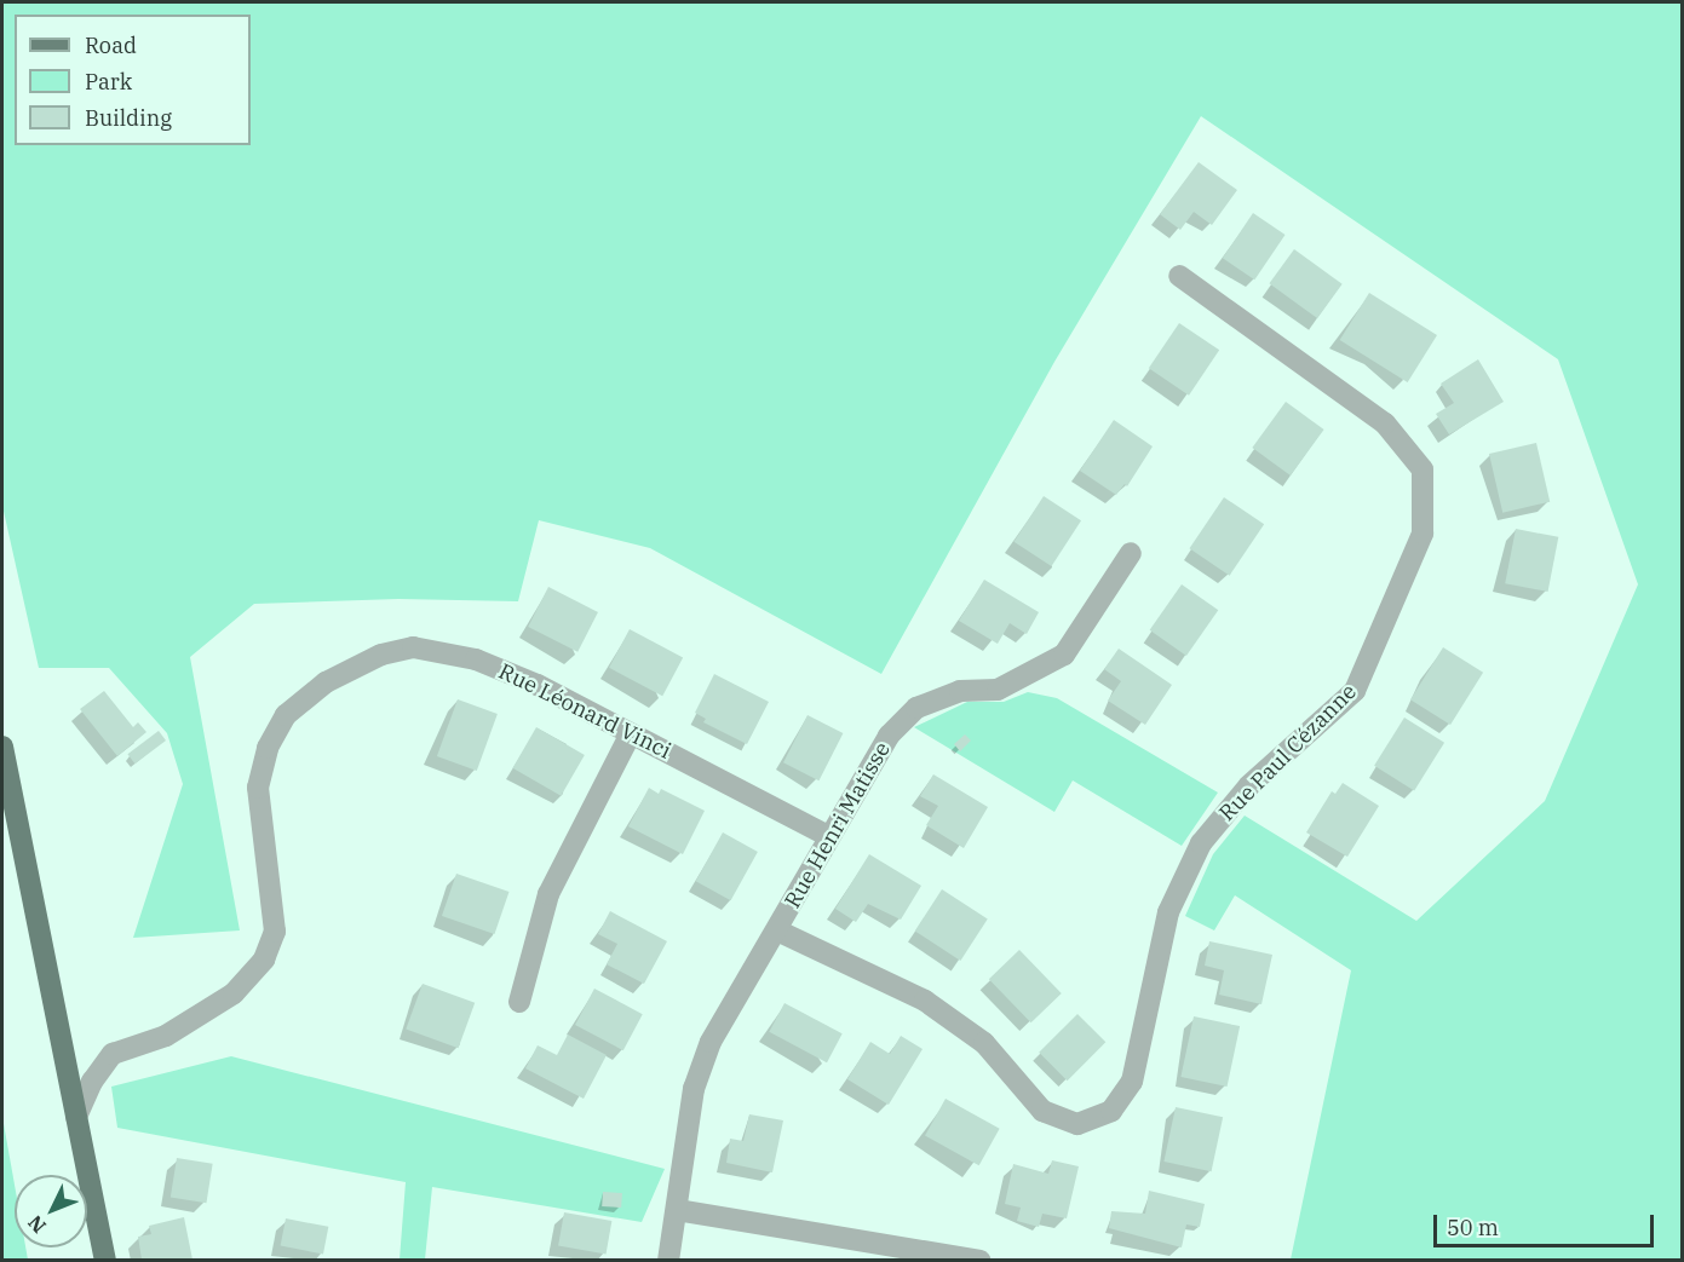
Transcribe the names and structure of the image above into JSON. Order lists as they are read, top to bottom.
{
  "streets": {
    "street": ["Rue Léonard Vinci", "Rue Paul Cézanne", "Rue Henri Matisse"]
  },
  "crossings": [
    ["Rue Léonard Vinci", "Rue Henri Matisse"],
    ["Rue Paul Cézanne", "Rue Henri Matisse"]
  ],
  "legend": ["Road", "Park", "Building"],
  "scale_bar": "50 m",
  "north": "bottom left"
}
